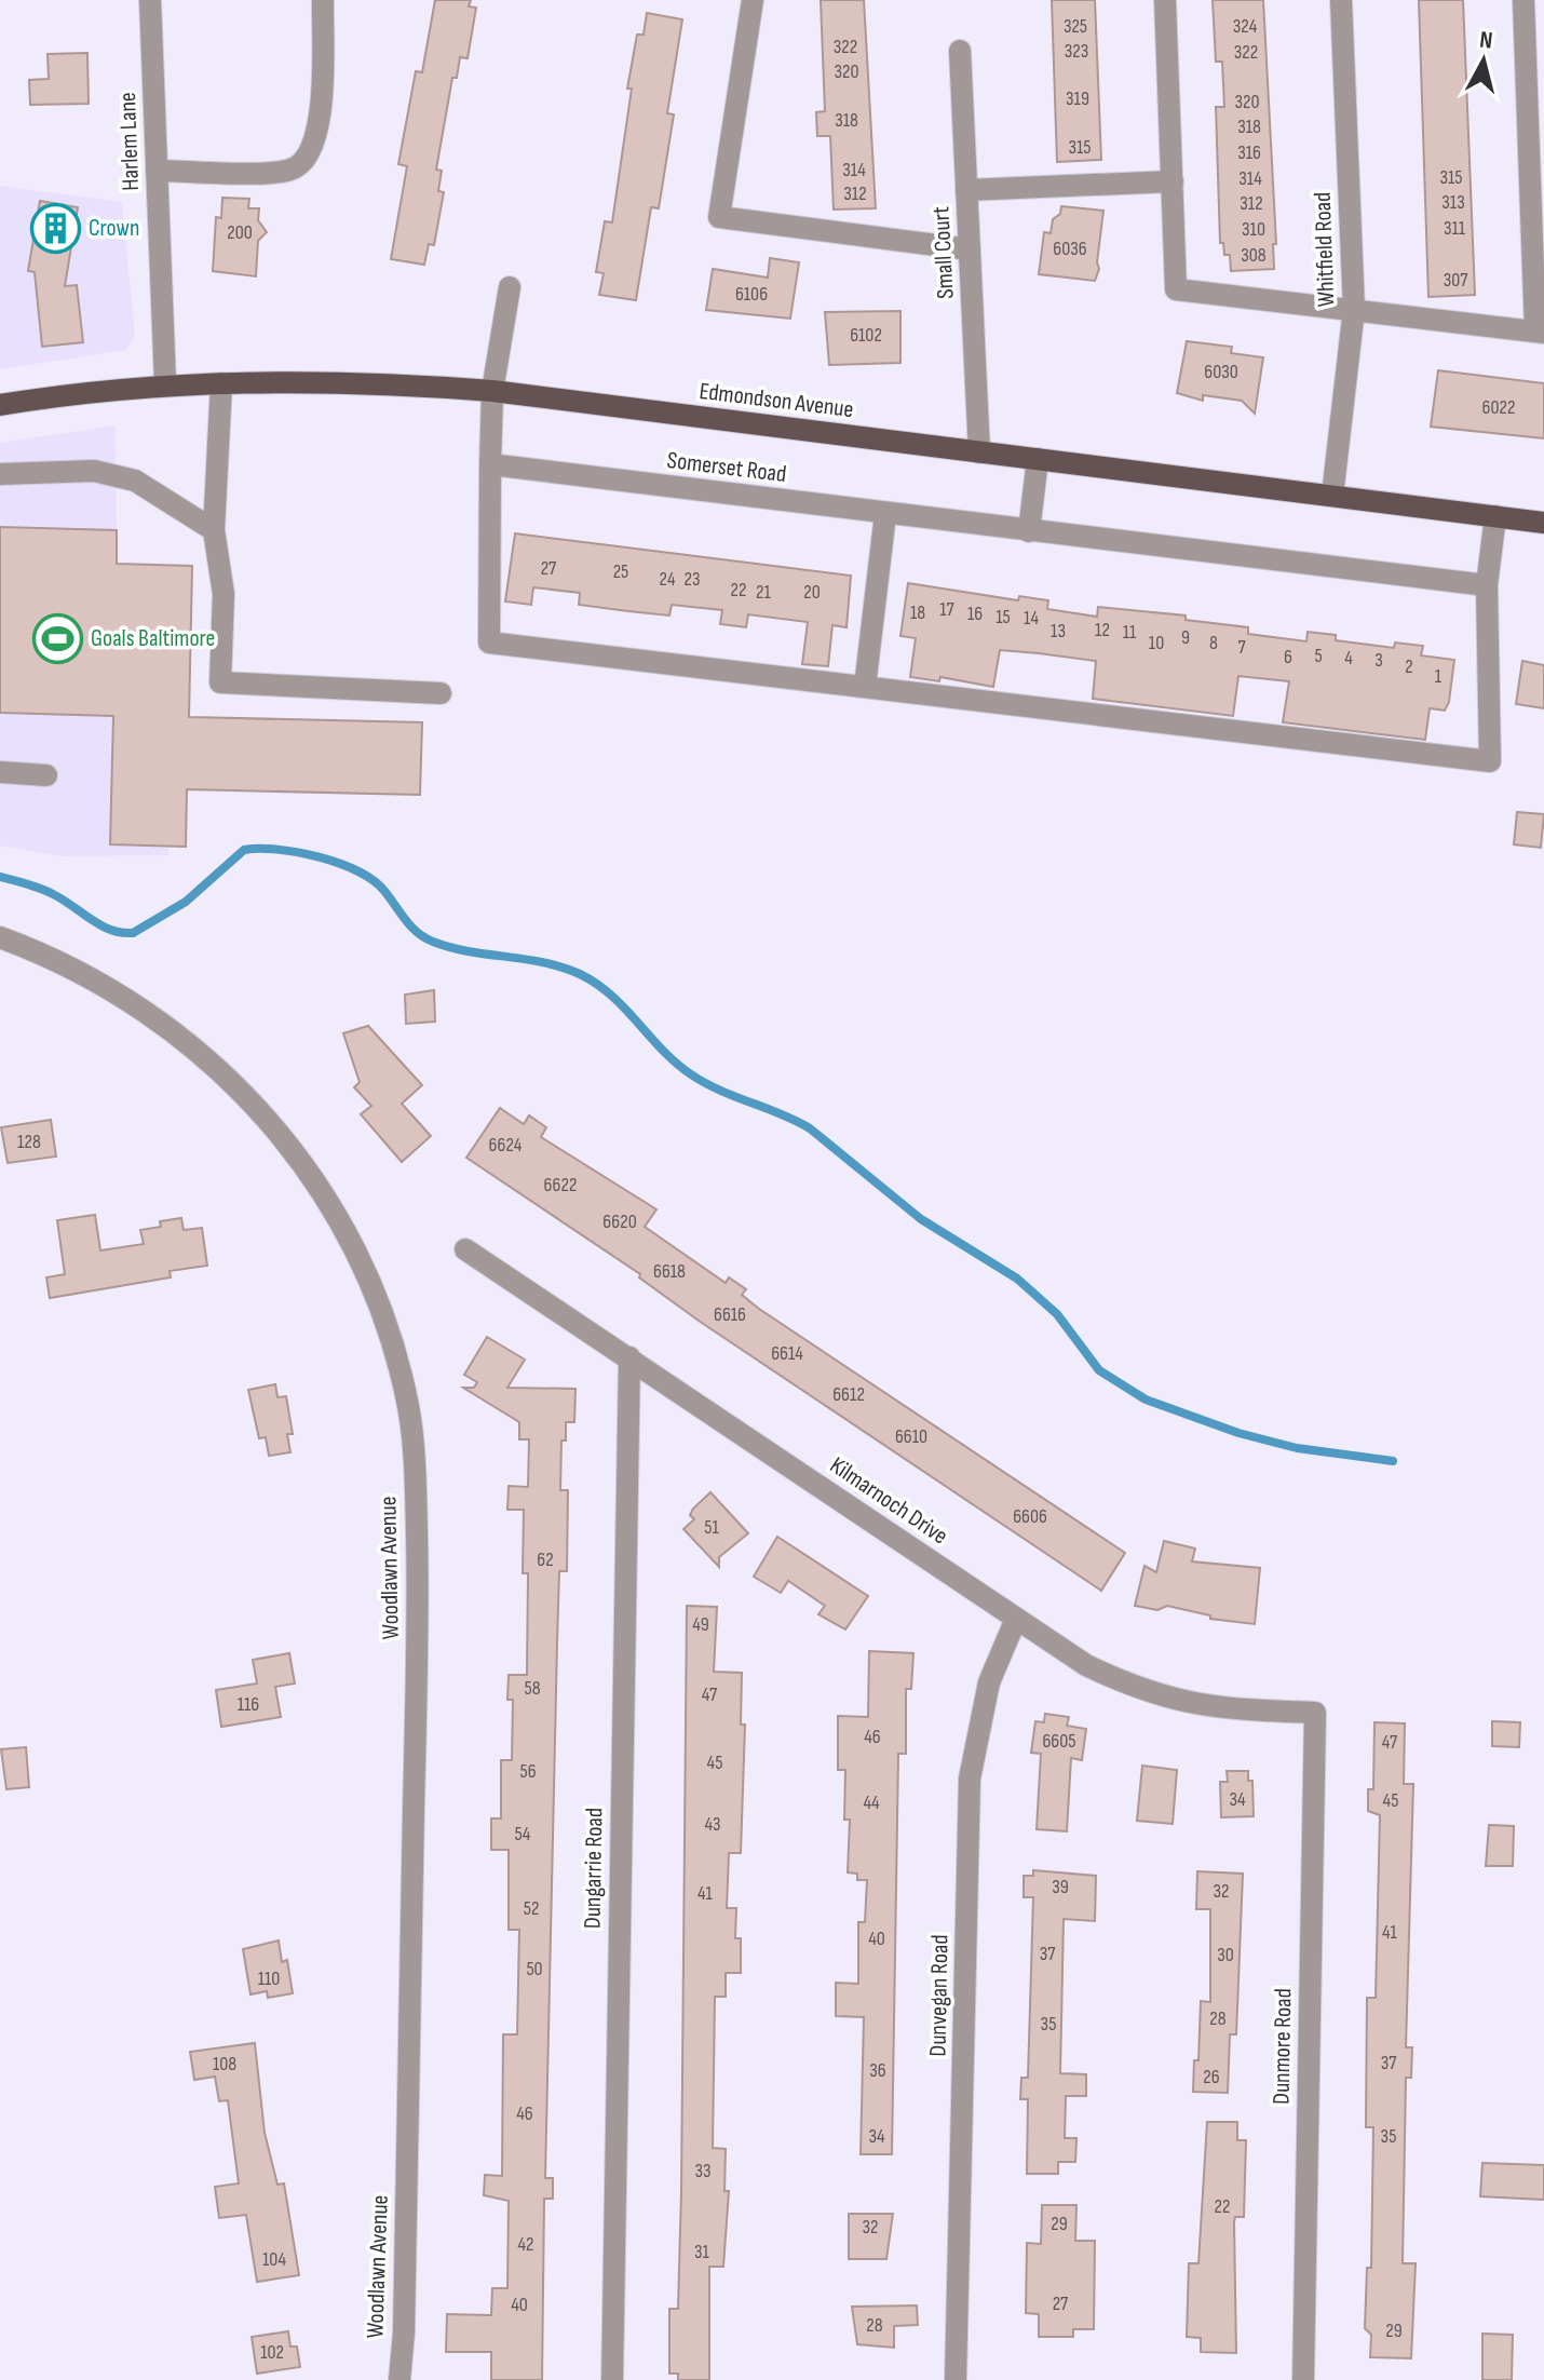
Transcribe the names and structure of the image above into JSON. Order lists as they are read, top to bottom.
{
  "streets": {
    "main road": ["Edmondson Avenue"],
    "street": [
      "Harlem Lane",
      "Whitfield Road",
      "Small Court",
      "Somerset Road",
      "Kilmarnoch Drive",
      "Woodlawn Avenue",
      "Dungarrie Road",
      "Dunvegan Road",
      "Dunmore Road"
    ]
  },
  "crossings": [
    ["Harlem Lane", "Edmondson Avenue"],
    ["Whitfield Road", "Edmondson Avenue"],
    ["Small Court", "Edmondson Avenue"],
    ["Kilmarnoch Drive", "Dungarrie Road"],
    ["Kilmarnoch Drive", "Dunvegan Road"],
    ["Kilmarnoch Drive", "Dunmore Road"]
  ],
  "places": {
    "building": ["Crown"],
    "sports": ["Goals Baltimore"]
  },
  "house_numbers": [
    "325",
    "324",
    "322",
    "323",
    "322",
    "320",
    "319",
    "320",
    "318",
    "318",
    "315",
    "316",
    "314",
    "315",
    "314",
    "312",
    "313",
    "312",
    "311",
    "310",
    "200",
    "6036",
    "308",
    "307",
    "6106",
    "6102",
    "6030",
    "6022",
    "27",
    "25",
    "24",
    "23",
    "22",
    "21",
    "20",
    "17",
    "18",
    "16",
    "15",
    "14",
    "12",
    "13",
    "11",
    "9",
    "10",
    "8",
    "7",
    "5",
    "6",
    "4",
    "3",
    "2",
    "1",
    "128",
    "6624",
    "6622",
    "6620",
    "6618",
    "6616",
    "6614",
    "6612",
    "6610",
    "6606",
    "51",
    "62",
    "49",
    "58",
    "47",
    "116",
    "46",
    "6605",
    "47",
    "45",
    "56",
    "34",
    "45",
    "44",
    "43",
    "54",
    "39",
    "32",
    "41",
    "52",
    "41",
    "40",
    "37",
    "30",
    "50",
    "110",
    "28",
    "35",
    "37",
    "108",
    "36",
    "26",
    "46",
    "34",
    "35",
    "33",
    "22",
    "29",
    "32",
    "42",
    "31",
    "104",
    "27",
    "40",
    "28",
    "29",
    "102"
  ],
  "north": "top"
}
